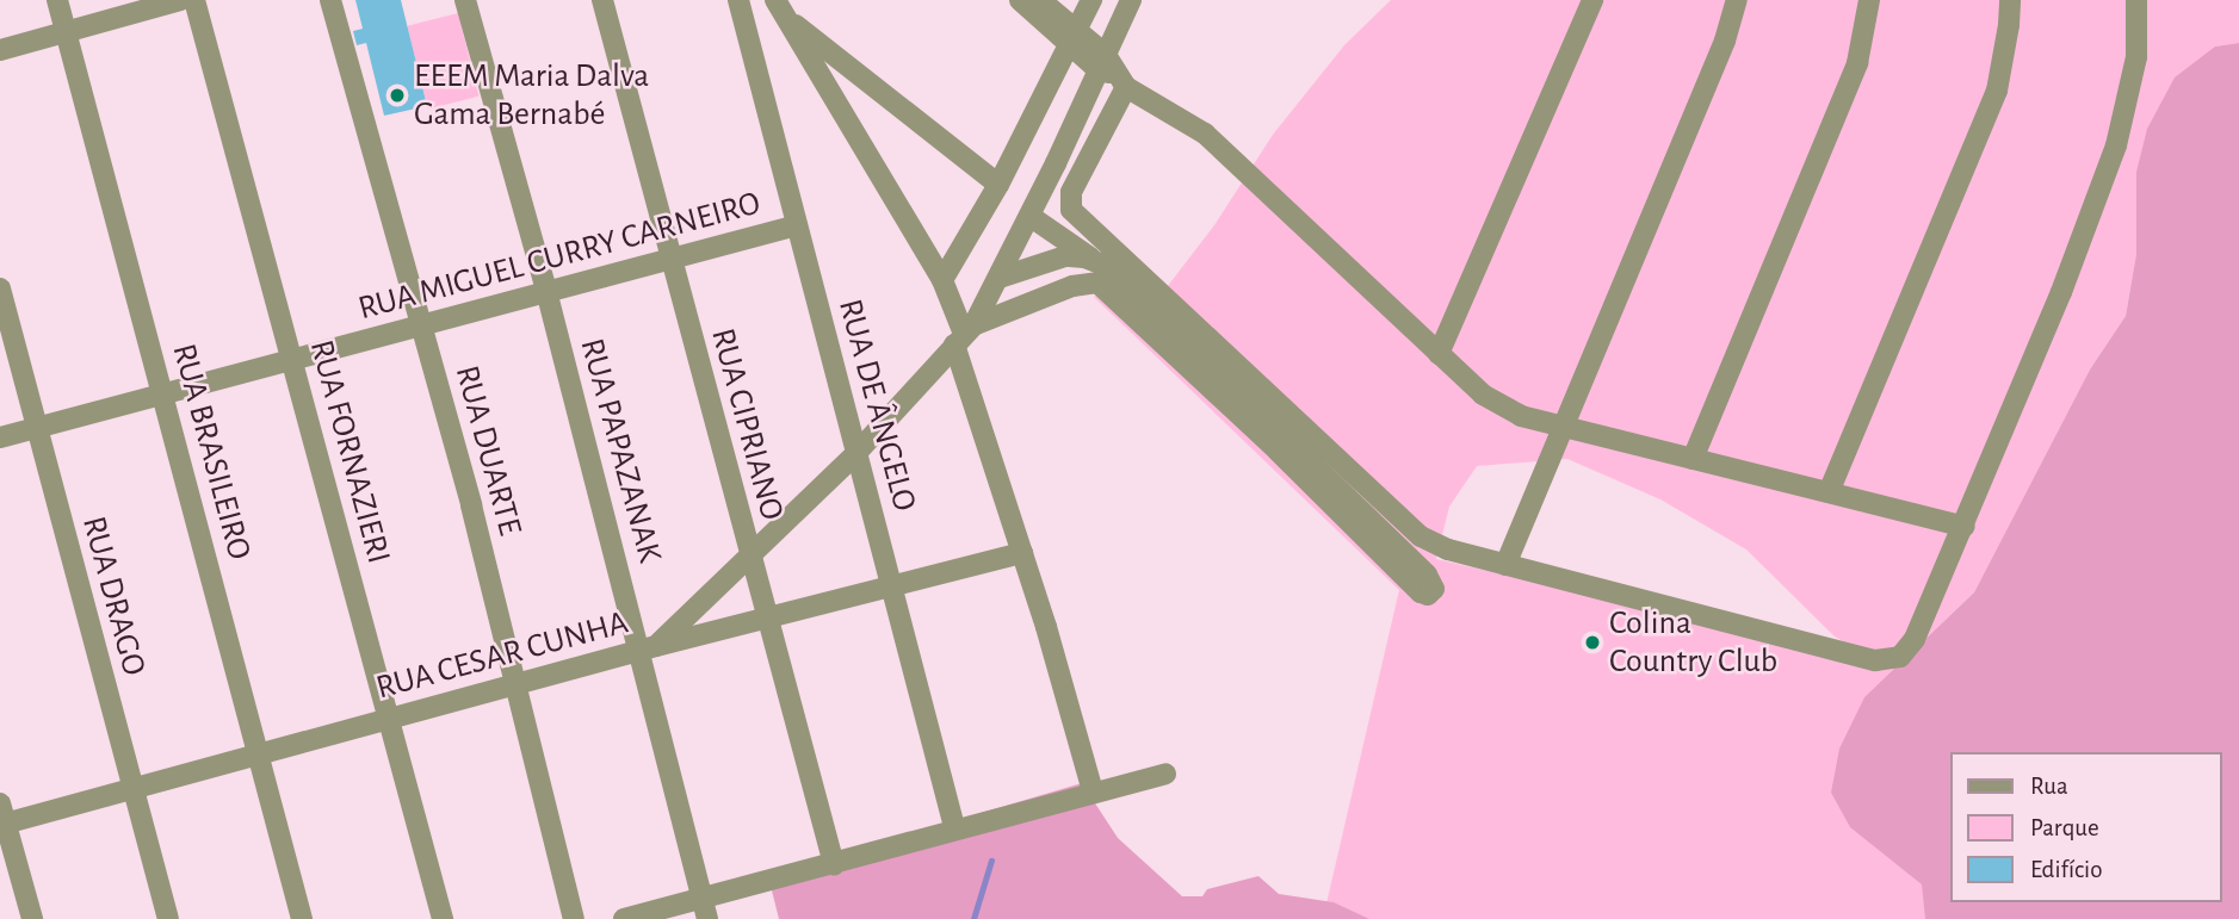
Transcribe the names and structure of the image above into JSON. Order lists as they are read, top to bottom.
{
  "streets": {
    "street": [
      "RUA MIGUEL CURRY CARNEIRO",
      "RUA DE ÂNGELO",
      "RUA CIPRIANO",
      "RUA DUARTE",
      "RUA PAPAZANAK",
      "RUA BRASILEIRO",
      "RUA FORNAZIERI",
      "RUA DRAGO",
      "RUA CESAR CUNHA"
    ]
  },
  "crossings": [
    ["RUA MIGUEL CURRY CARNEIRO", "RUA DE ÂNGELO"],
    ["RUA MIGUEL CURRY CARNEIRO", "RUA CIPRIANO"],
    ["RUA MIGUEL CURRY CARNEIRO", "RUA DUARTE"],
    ["RUA MIGUEL CURRY CARNEIRO", "RUA PAPAZANAK"],
    ["RUA MIGUEL CURRY CARNEIRO", "RUA BRASILEIRO"],
    ["RUA MIGUEL CURRY CARNEIRO", "RUA FORNAZIERI"],
    ["RUA MIGUEL CURRY CARNEIRO", "RUA DRAGO"],
    ["RUA DE ÂNGELO", "RUA CESAR CUNHA"],
    ["RUA CIPRIANO", "RUA CESAR CUNHA"],
    ["RUA DUARTE", "RUA CESAR CUNHA"],
    ["RUA PAPAZANAK", "RUA CESAR CUNHA"],
    ["RUA BRASILEIRO", "RUA CESAR CUNHA"],
    ["RUA FORNAZIERI", "RUA CESAR CUNHA"],
    ["RUA DRAGO", "RUA CESAR CUNHA"]
  ],
  "places": ["EEEM Maria Dalva Gama Bernabé", "Colina Country Club"],
  "legend": ["Rua", "Parque", "Edifício"]
}
